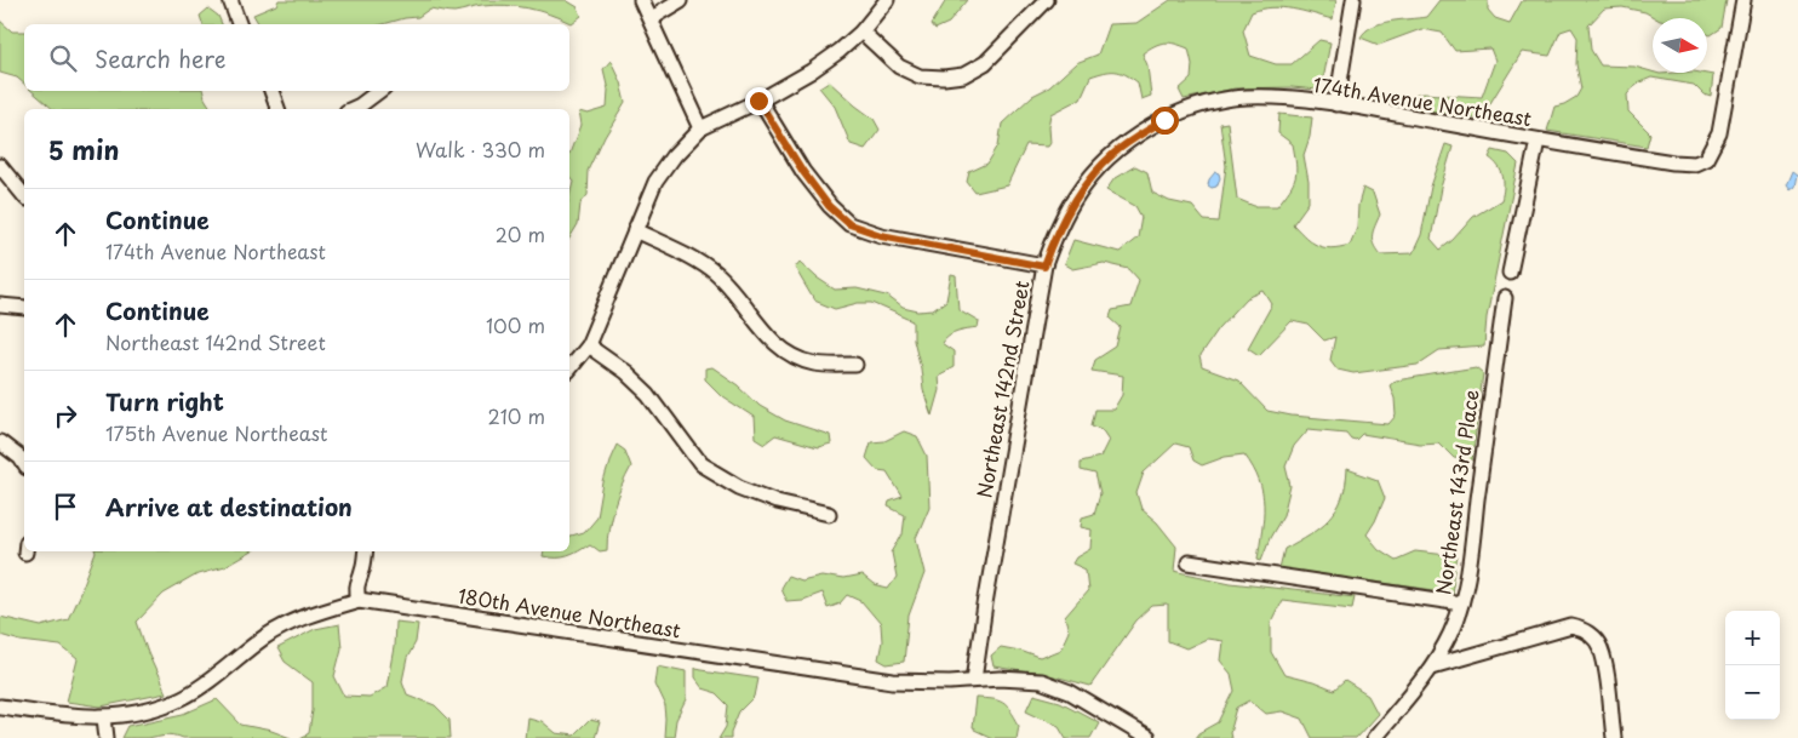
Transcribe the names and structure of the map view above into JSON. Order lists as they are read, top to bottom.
{
  "streets": {
    "street": [
      "174th Avenue Northeast",
      "Northeast 142nd Street",
      "Northeast 143rd Place",
      "180th Avenue Northeast"
    ]
  },
  "crossings": [
    ["174th Avenue Northeast", "Northeast 142nd Street"],
    ["Northeast 142nd Street", "180th Avenue Northeast"]
  ],
  "north": "right",
  "page": {
    "search": "Search here",
    "heading": ["5 min", "Walk · 330 m"],
    "list": [
      ["Continue", "174th Avenue Northeast", "20 m"],
      ["Continue", "Northeast 142nd Street", "100 m"],
      ["Turn right", "175th Avenue Northeast", "210 m"],
      "Arrive at destination"
    ],
    "map_buttons": ["+", "−"]
  }
}
